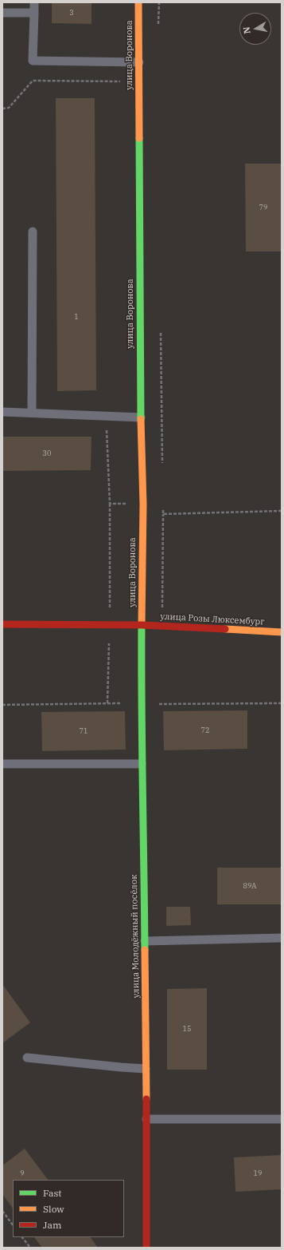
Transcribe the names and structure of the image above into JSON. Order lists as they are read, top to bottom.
{
  "streets": {
    "street": ["улица Воронова", "улица Розы Люксембург", "улица Молодёжный посёлок"]
  },
  "crossings": [
    ["улица Воронова", "улица Розы Люксембург"],
    ["улица Воронова", "улица Молодёжный посёлок"],
    ["улица Розы Люксембург", "улица Молодёжный посёлок"]
  ],
  "house_numbers": [
    "3",
    "79",
    "1",
    "30",
    "72",
    "71",
    "89А",
    "15",
    "9",
    "19"
  ],
  "legend": ["Fast", "Slow", "Jam"],
  "north": "left"
}
